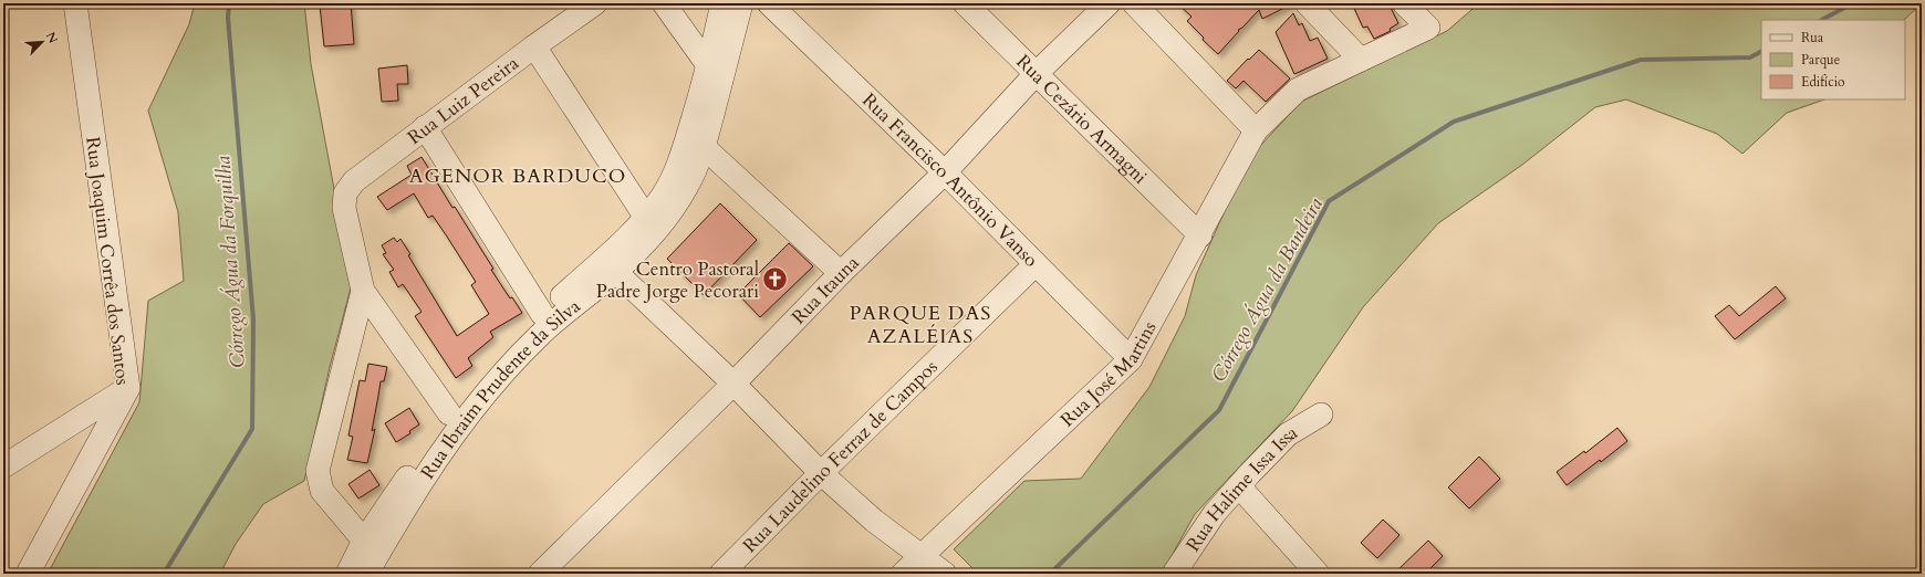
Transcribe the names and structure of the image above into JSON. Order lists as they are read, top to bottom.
{
  "streets": {
    "street": [
      "Rua Luiz Pereira",
      "Rua Cezário Armagni",
      "Rua Francisco Antônio Vanso",
      "Rua Joaquim Corrêa dos Santos",
      "Rua Itauna",
      "Rua José Martins",
      "Rua Ibraim Prudente da Silva",
      "Rua Laudelino Ferraz de Campos",
      "Rua Halime Issa Issa"
    ]
  },
  "crossings": [
    ["Rua Cezário Armagni", "Rua Itauna"],
    ["Rua Cezário Armagni", "Rua José Martins"],
    ["Rua Francisco Antônio Vanso", "Rua Itauna"],
    ["Rua Francisco Antônio Vanso", "Rua José Martins"],
    ["Rua Francisco Antônio Vanso", "Rua Laudelino Ferraz de Campos"]
  ],
  "districts": ["AGENOR BARDUCO", "PARQUE DAS AZALÉIAS"],
  "water": ["Córrego Água da Forquilha", "Córrego Água da Bandeira"],
  "places": {
    "church": ["Centro Pastoral Padre Jorge Pecorari"]
  },
  "legend": ["Rua", "Parque", "Edifício"],
  "north": "top right"
}
